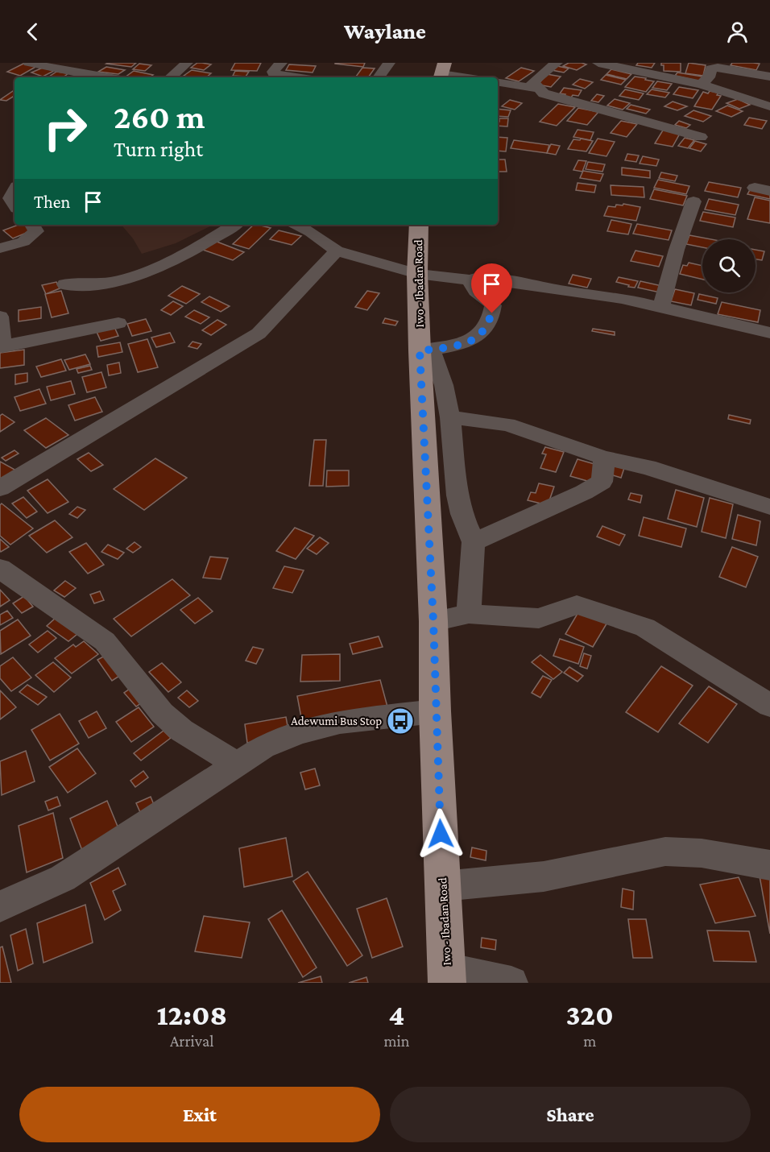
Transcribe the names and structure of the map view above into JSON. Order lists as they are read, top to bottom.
{
  "streets": {
    "main road": ["Iwo - Ibadan Road"]
  },
  "places": {
    "bus stop": ["Adewumi Bus Stop"]
  },
  "page": {
    "header": "Waylane",
    "turn": ["260 m", "Turn right"],
    "then": "Then",
    "eta": [
      "12:08",
      "Arrival",
      "4",
      "min",
      "320",
      "m"
    ],
    "buttons": ["Exit", "Share"]
  }
}
